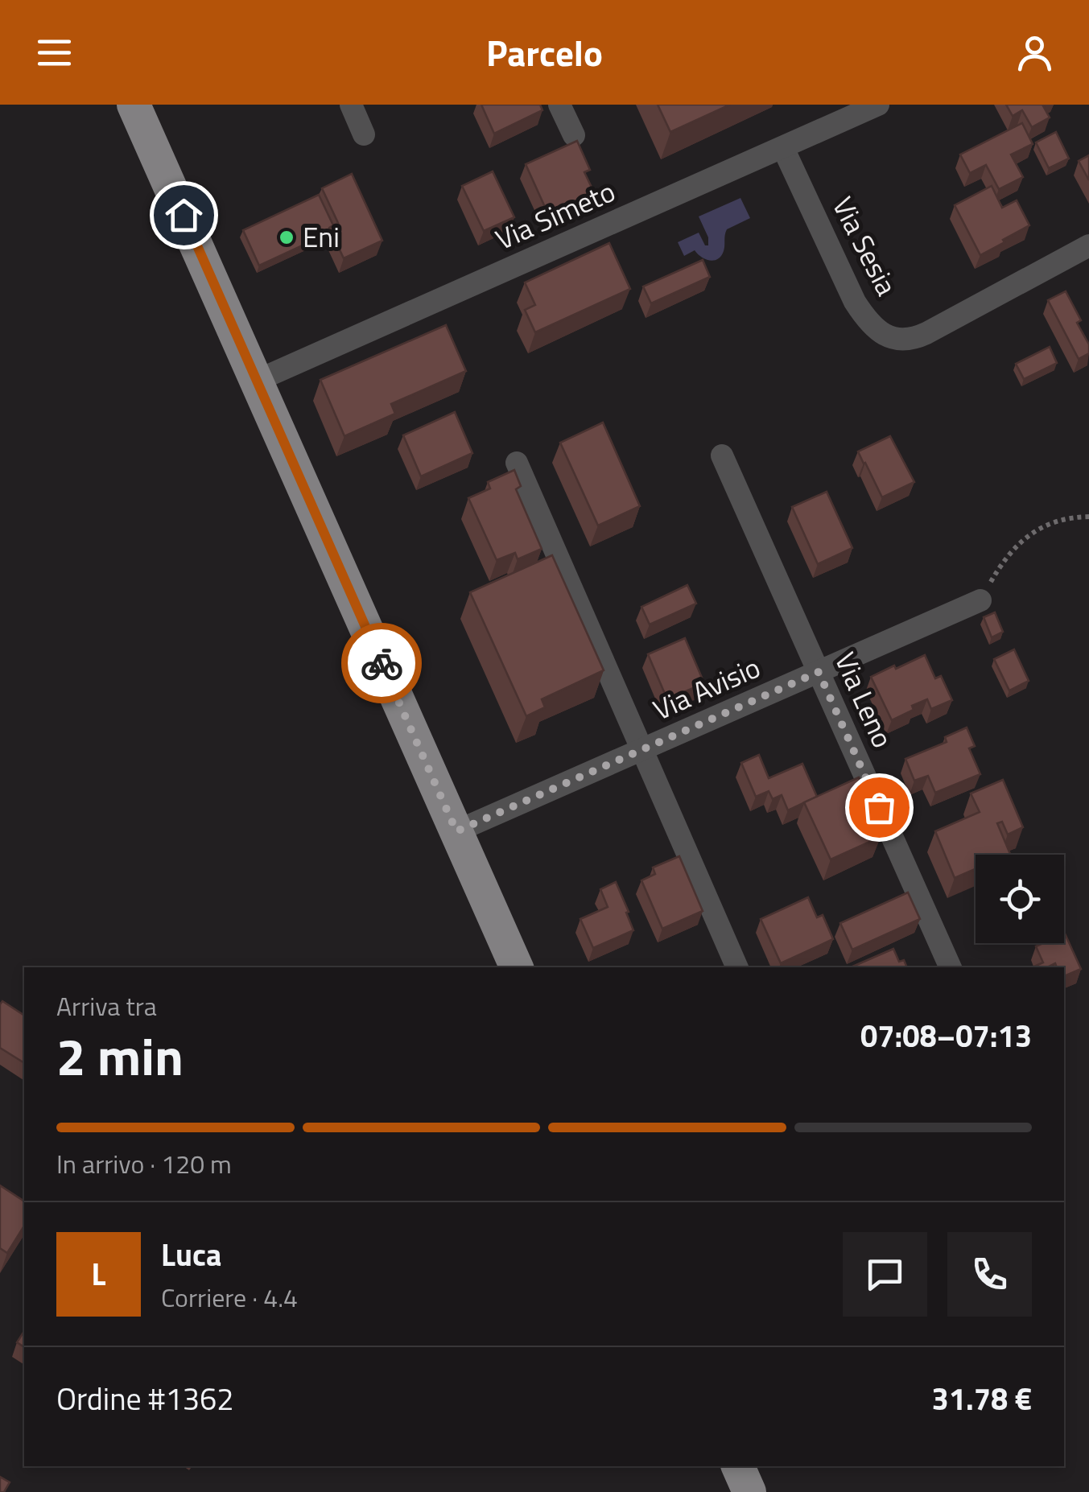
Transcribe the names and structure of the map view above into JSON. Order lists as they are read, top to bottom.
{
  "streets": {
    "street": [
      "Via Simeto",
      "Via Sesia",
      "Via Avisio",
      "Via Leno"
    ]
  },
  "crossings": [
    ["Via Simeto", "Via Sesia"],
    ["Via Avisio", "Via Leno"]
  ],
  "places": ["Eni"],
  "page": {
    "header": "Parcelo",
    "heading": ["2 min", "Arriva tra", "07:08–07:13"],
    "panel": [
      "Luca",
      "Corriere · 4.4",
      "Ordine #1362",
      "31.78 €"
    ],
    "bar": "In arrivo · 120 m",
    "round": "L"
  }
}
